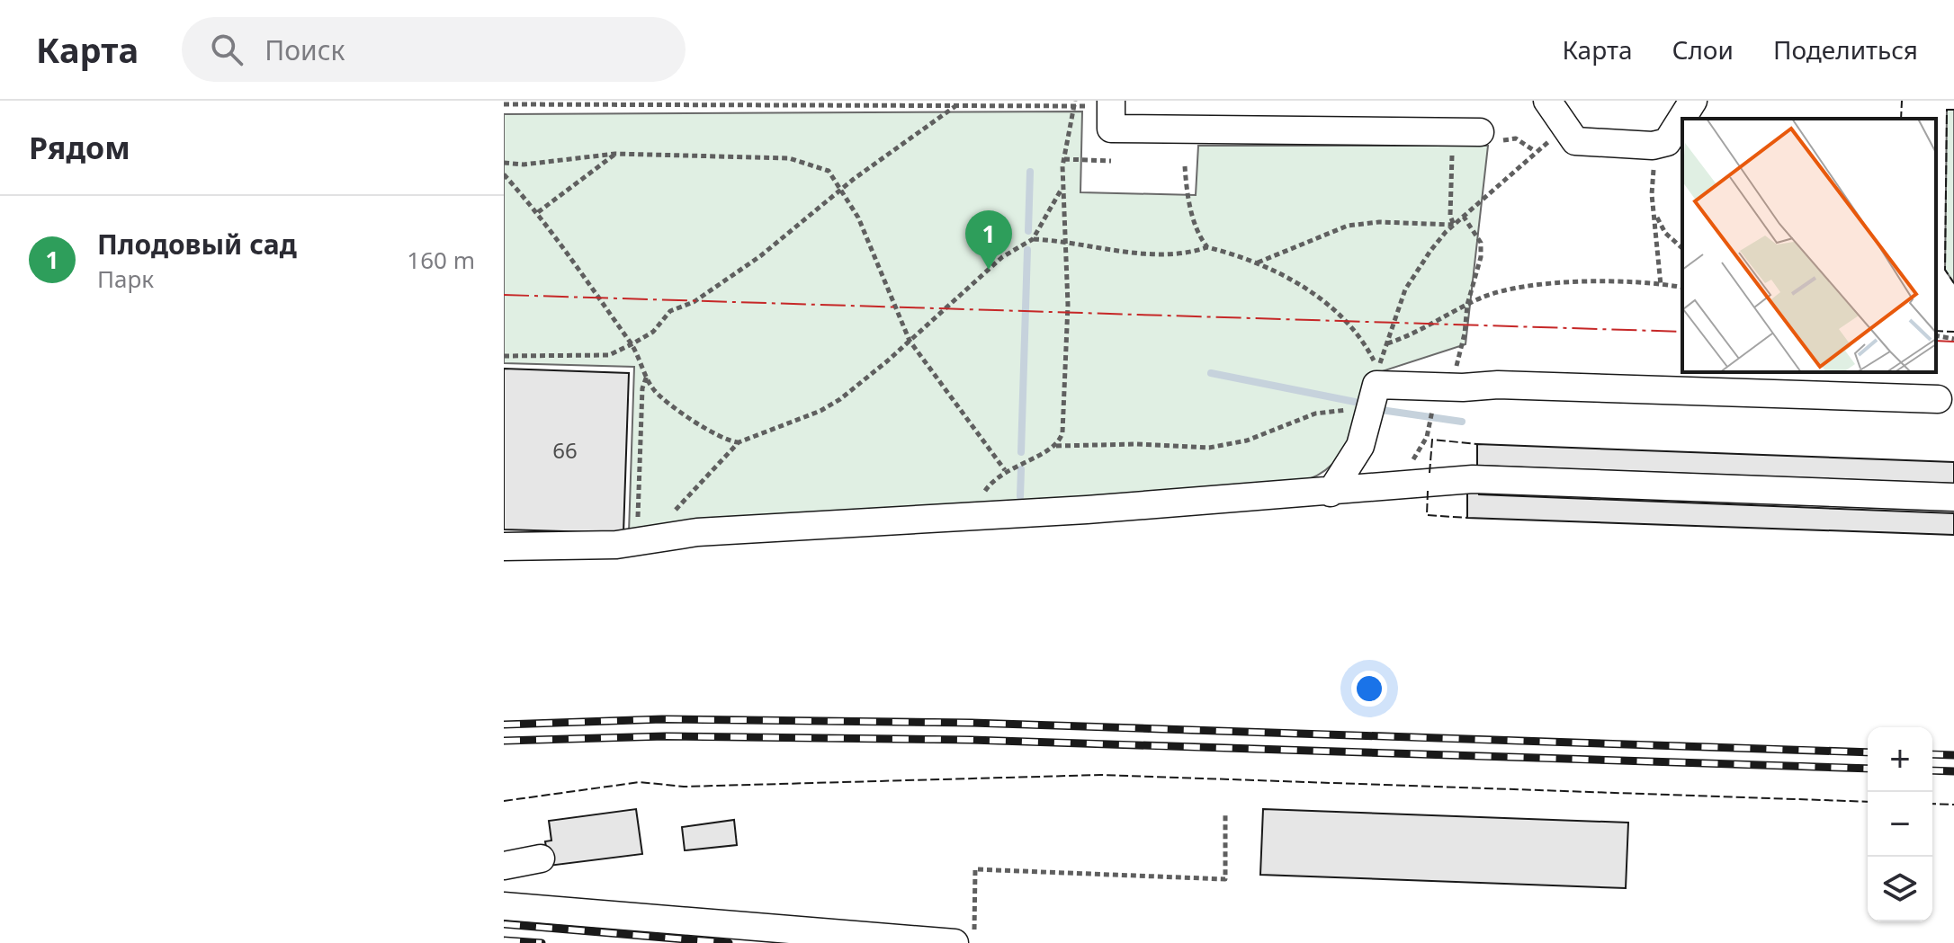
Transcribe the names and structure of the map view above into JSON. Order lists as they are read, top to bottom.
{
  "house_numbers": ["66"],
  "page": {
    "header": "Карта",
    "search": "Поиск",
    "nav": ["Карта", "Слои", "Поделиться"],
    "heading": "Рядом",
    "list": [
      {
        "mark": "1",
        "name": "Плодовый сад",
        "note": "Парк",
        "value": "160 m"
      }
    ],
    "pins": "1",
    "map_buttons": ["+", "−"]
  }
}
